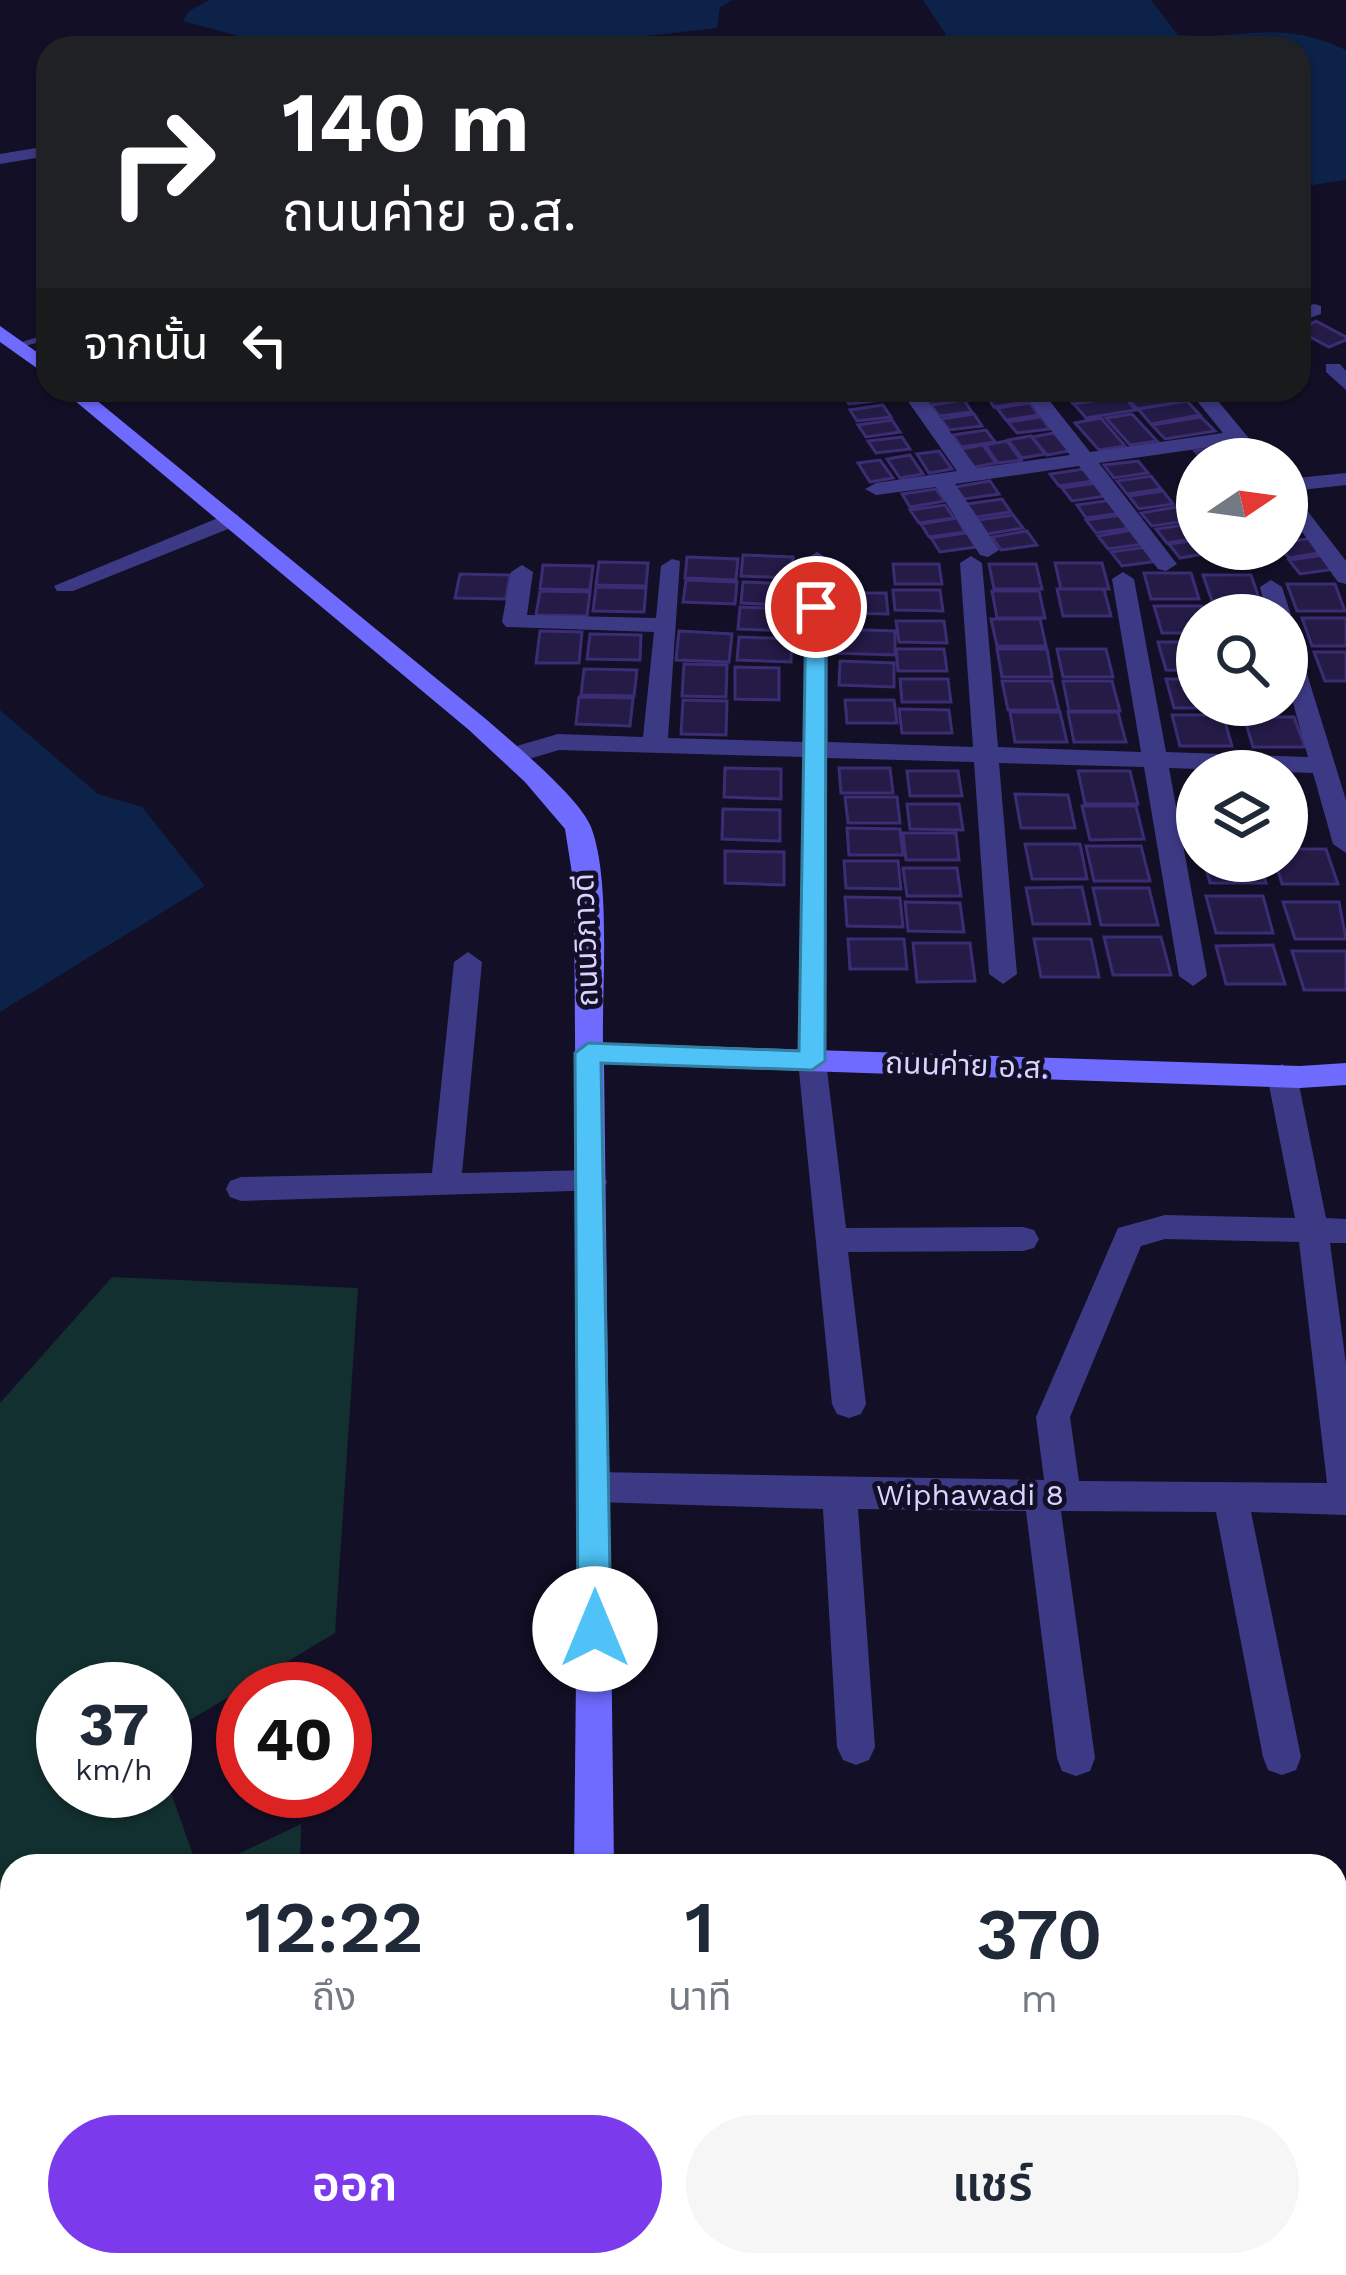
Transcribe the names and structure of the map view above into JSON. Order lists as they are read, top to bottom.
{
  "streets": {
    "street": ["ถนนวิภาวดี", "ถนนค่าย อ.ส.", "Wiphawadi 8"]
  },
  "crossings": [
    ["ถนนวิภาวดี", "ถนนค่าย อ.ส."],
    ["ถนนวิภาวดี", "Wiphawadi 8"]
  ],
  "north": "right",
  "page": {
    "turn": ["140 m", "ถนนค่าย อ.ส."],
    "then": "จากนั้น",
    "speed": "37 km/h",
    "limit": "40",
    "eta": [
      "12:22",
      "ถึง",
      "1",
      "นาที",
      "370",
      "m"
    ],
    "buttons": ["ออก", "แชร์"]
  }
}
